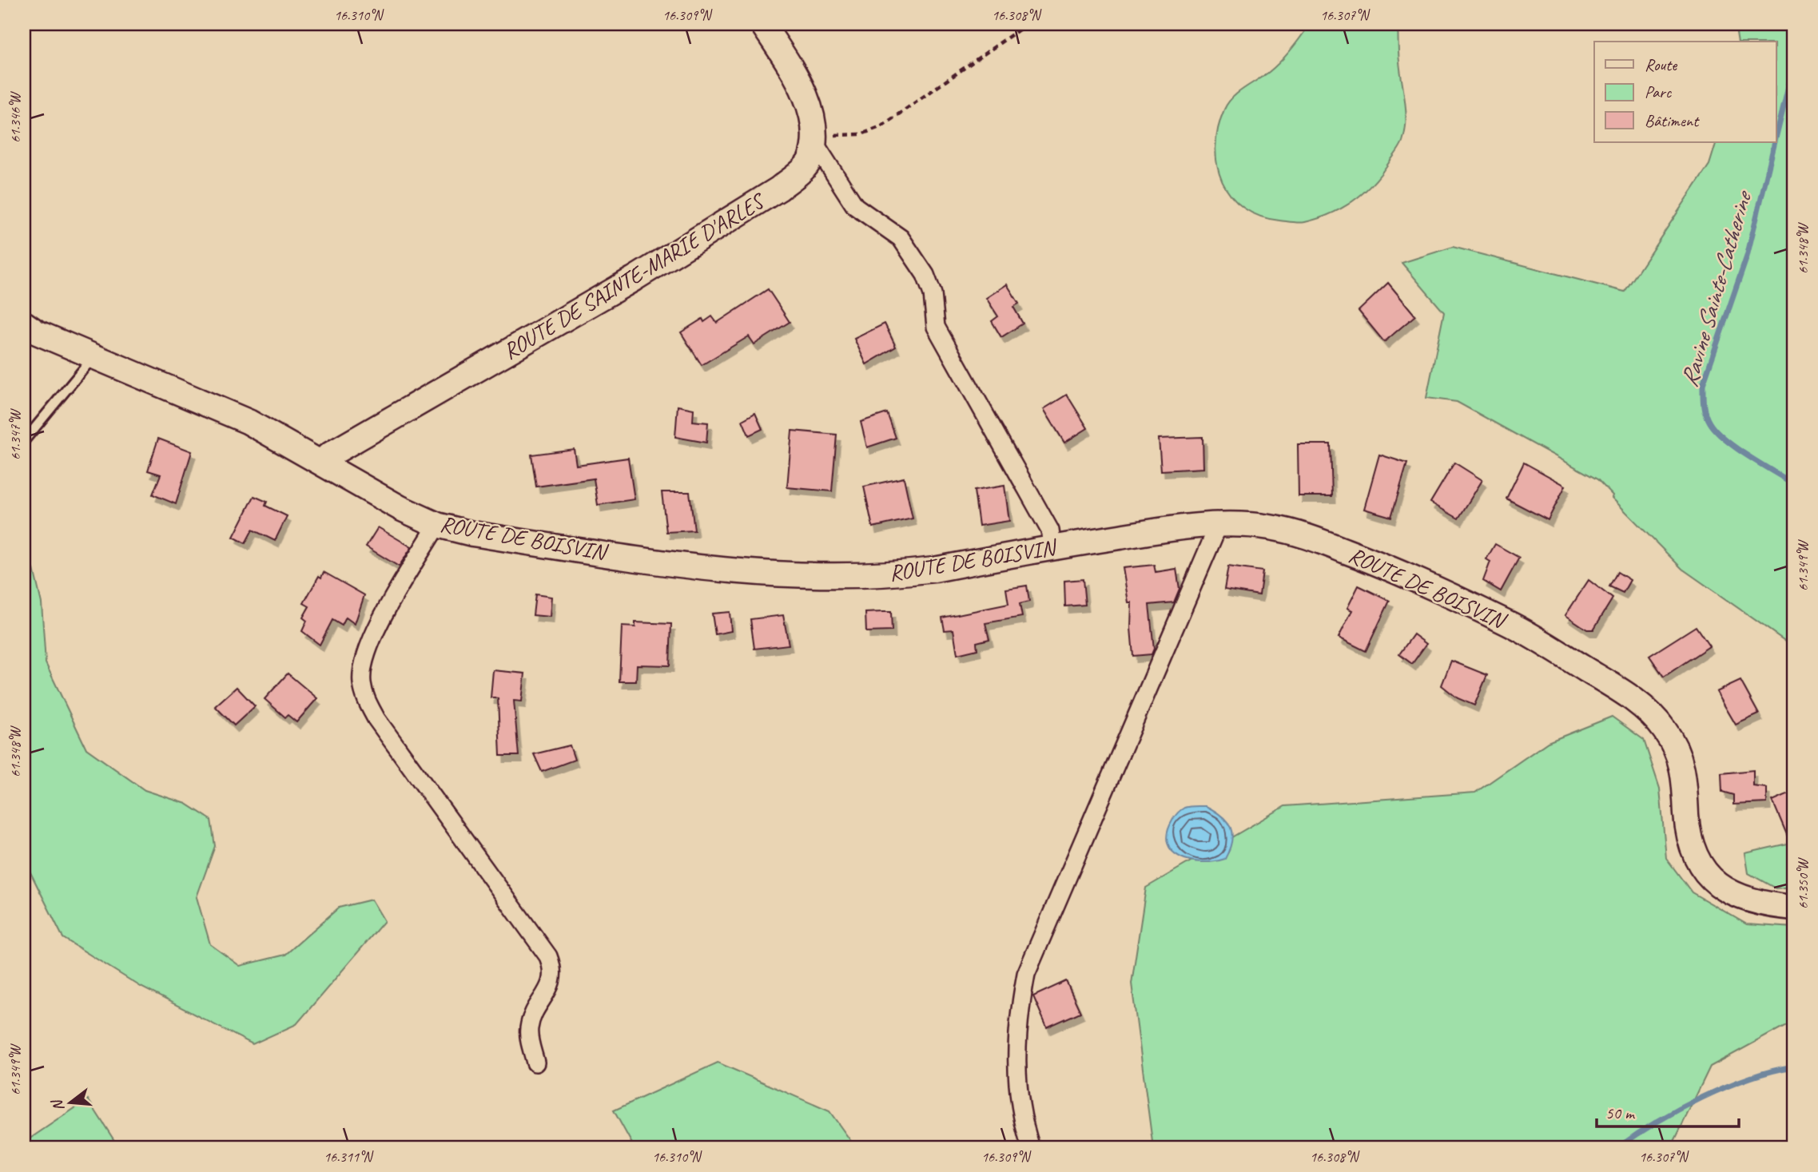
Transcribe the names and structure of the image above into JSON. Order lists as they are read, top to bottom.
{
  "streets": {
    "main road": ["ROUTE DE SAINTE-MARIE D'ARLES", "ROUTE DE BOISVIN"]
  },
  "crossings": [
    ["ROUTE DE SAINTE-MARIE D'ARLES", "ROUTE DE BOISVIN"]
  ],
  "water": ["Ravine Sainte-Catherine"],
  "legend": ["Route", "Parc", "Bâtiment"],
  "scale_bar": "50 m",
  "north": "left",
  "coordinates": [
    "16.310°N",
    "16.309°N",
    "16.308°N",
    "16.307°N",
    "61.346°W",
    "61.348°W",
    "61.347°W",
    "61.349°W",
    "61.350°W",
    "16.311°N"
  ]
}
